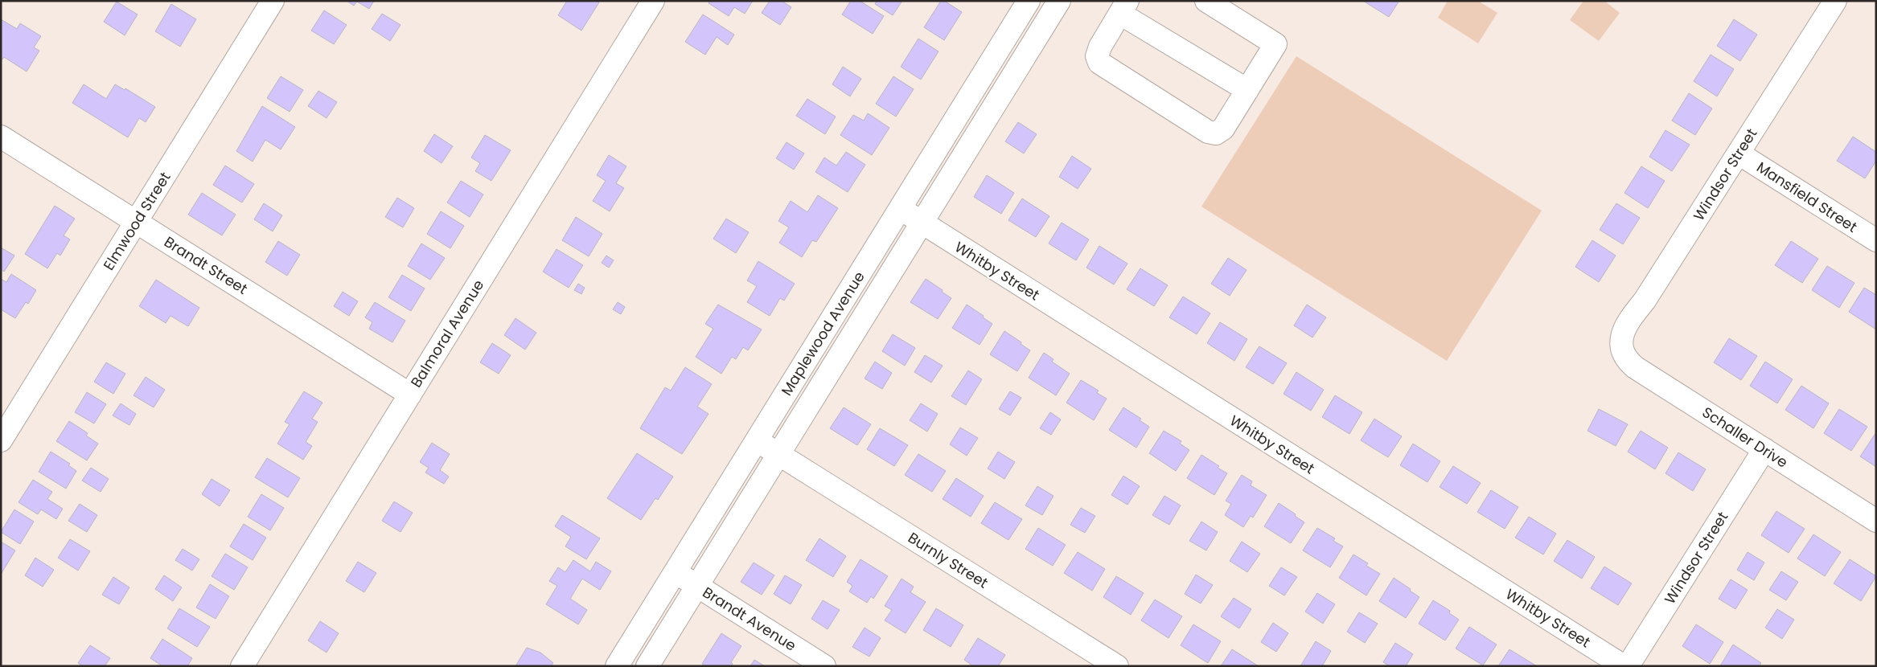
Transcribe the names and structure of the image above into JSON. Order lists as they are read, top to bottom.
{
  "streets": {
    "street": [
      "Windsor Street",
      "Mansfield Street",
      "Elmwood Street",
      "Brandt Street",
      "Whitby Street",
      "Balmoral Avenue",
      "Maplewood Avenue",
      "Schaller Drive",
      "Burnly Street",
      "Brandt Avenue"
    ]
  },
  "crossings": [
    ["Windsor Street", "Mansfield Street"],
    ["Windsor Street", "Schaller Drive"],
    ["Elmwood Street", "Brandt Street"],
    ["Brandt Street", "Balmoral Avenue"],
    ["Whitby Street", "Maplewood Avenue"],
    ["Maplewood Avenue", "Burnly Street"],
    ["Maplewood Avenue", "Brandt Avenue"]
  ]
}
